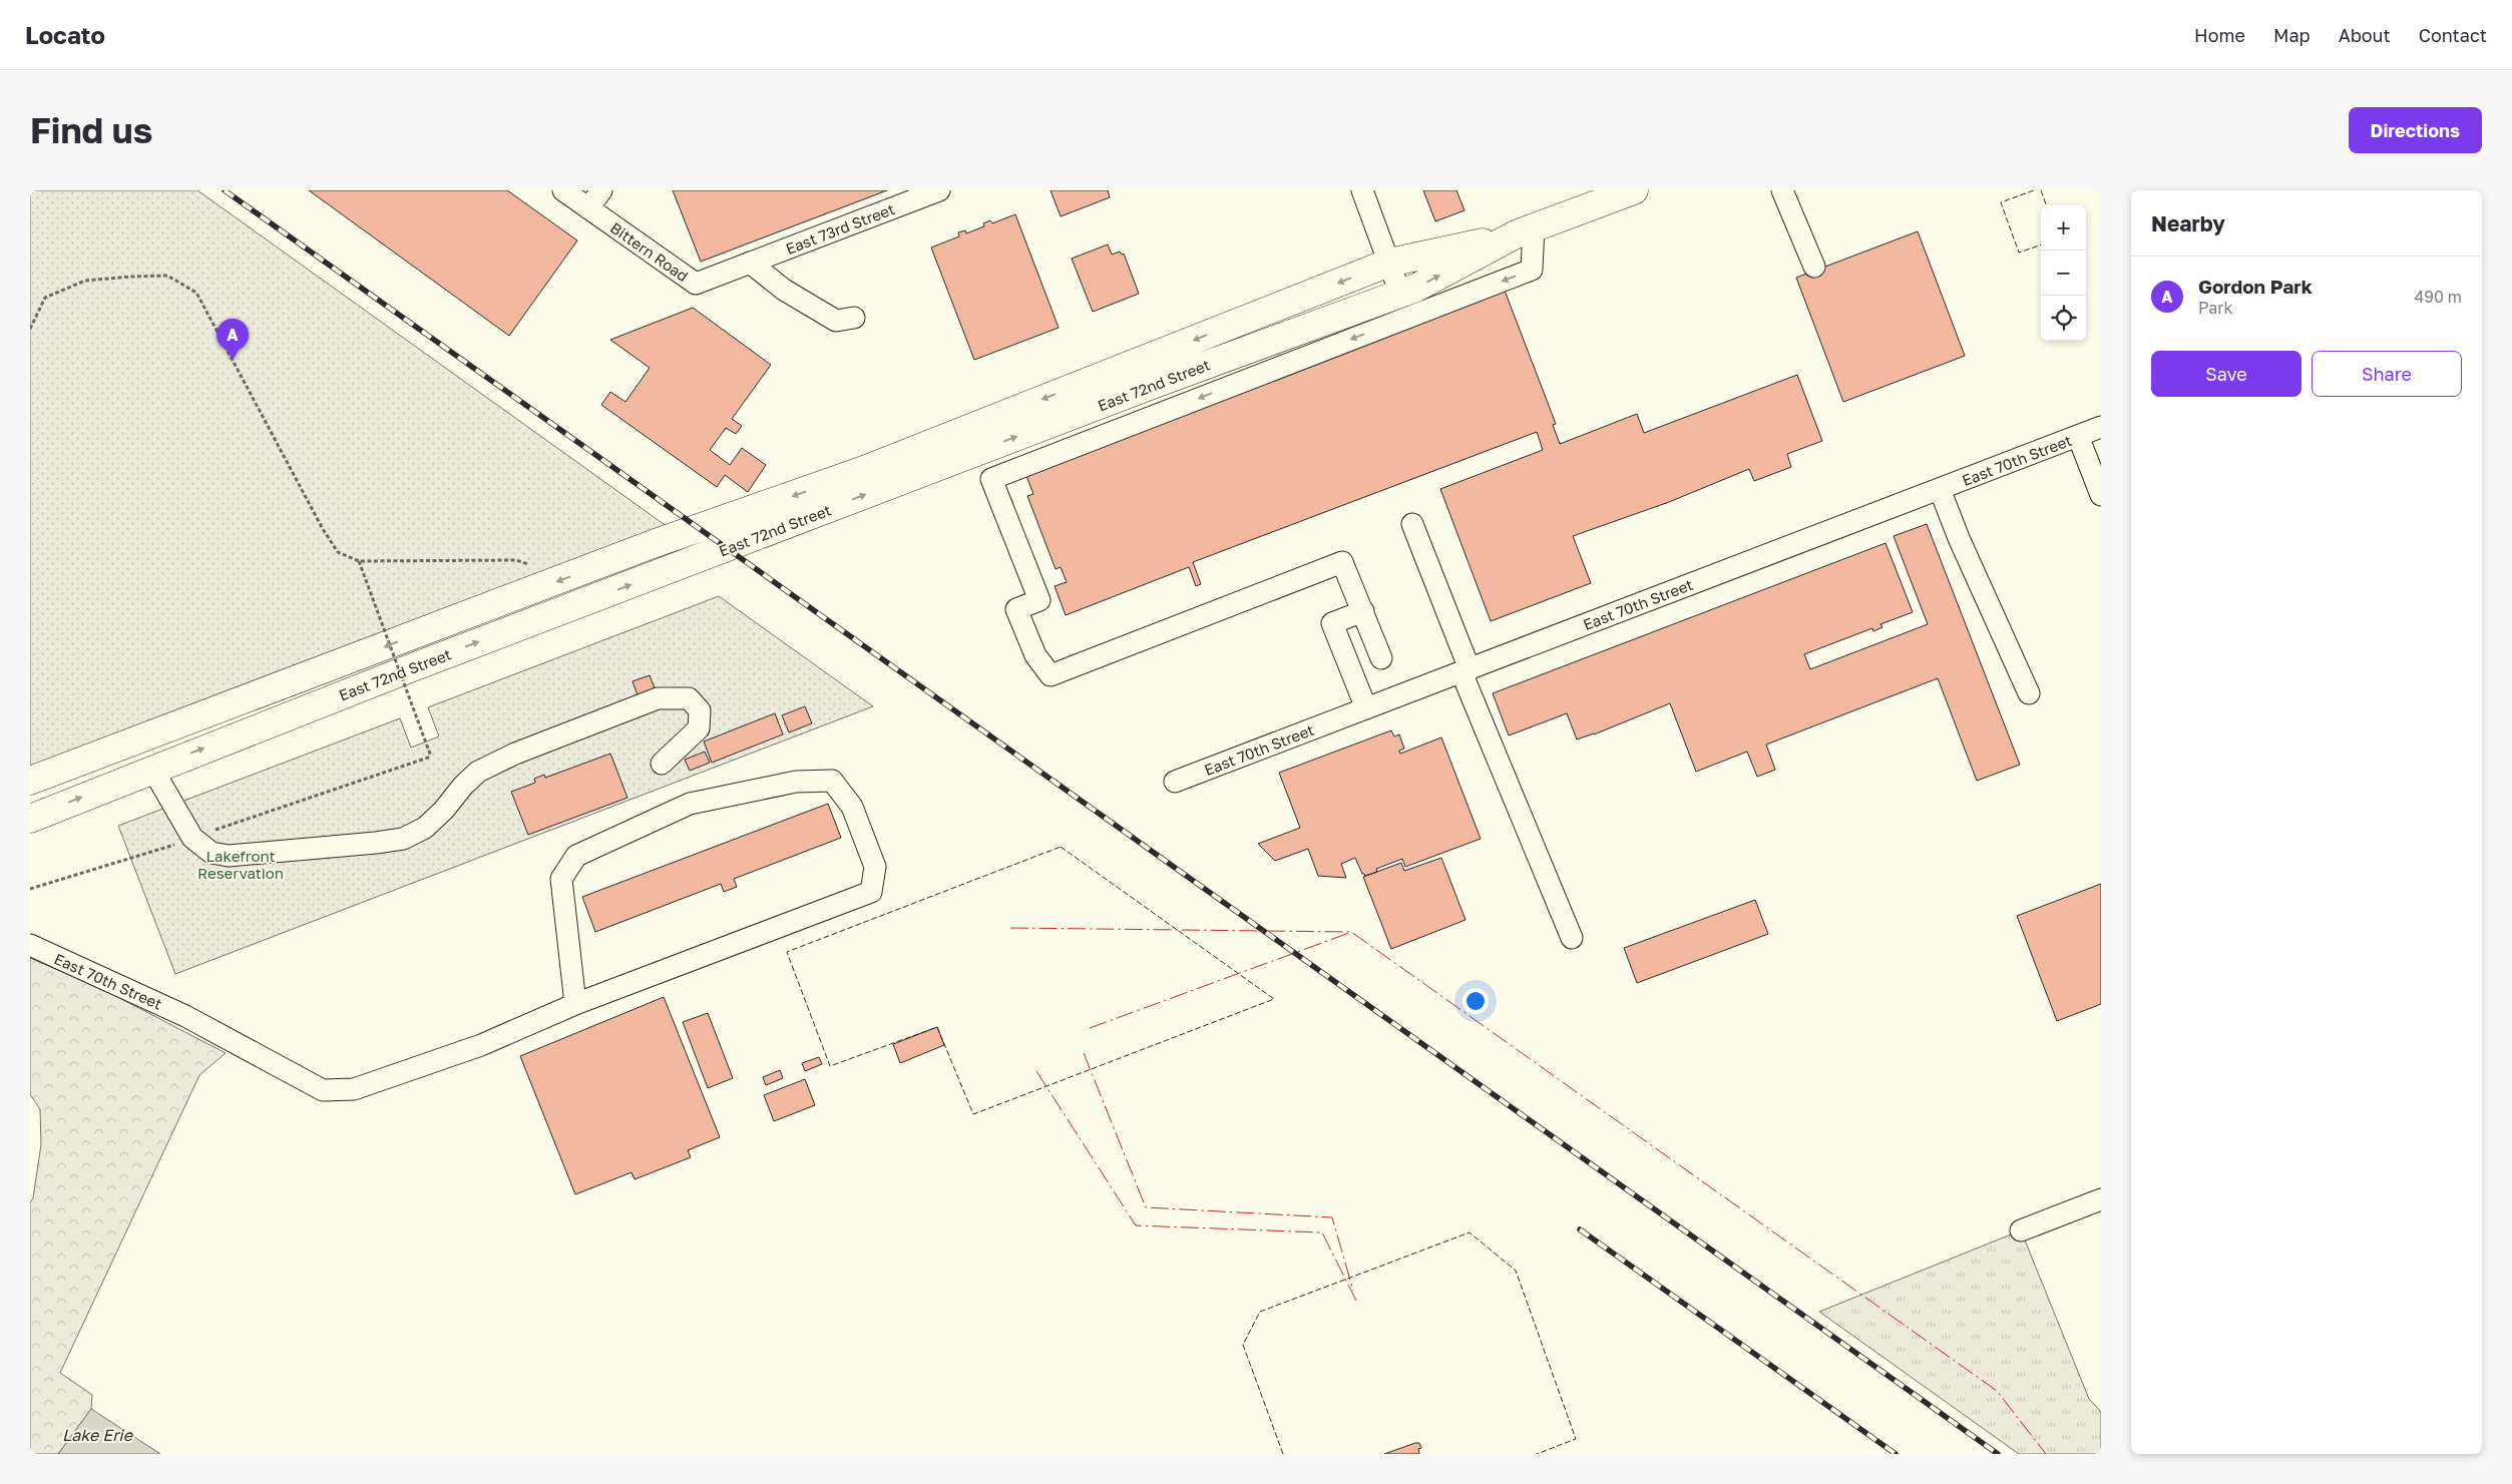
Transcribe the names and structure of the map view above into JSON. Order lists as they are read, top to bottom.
{
  "streets": {
    "main road": ["East 72nd Street"],
    "street": ["East 73rd Street", "Bittern Road", "East 70th Street"]
  },
  "crossings": [
    ["East 73rd Street", "Bittern Road"]
  ],
  "water": ["Lake Erie"],
  "parks": ["Lakefront Reservation"],
  "page": {
    "header": "Locato",
    "nav": [
      "Home",
      "Map",
      "About",
      "Contact"
    ],
    "buttons": [
      "Directions",
      ["Save", "Share"]
    ],
    "title": "Find us",
    "heading": "Nearby",
    "map_buttons": ["+", "−"],
    "list": [
      {
        "mark": "A",
        "name": "Gordon Park",
        "note": "Park",
        "value": "490 m"
      }
    ],
    "pins": "A"
  }
}
